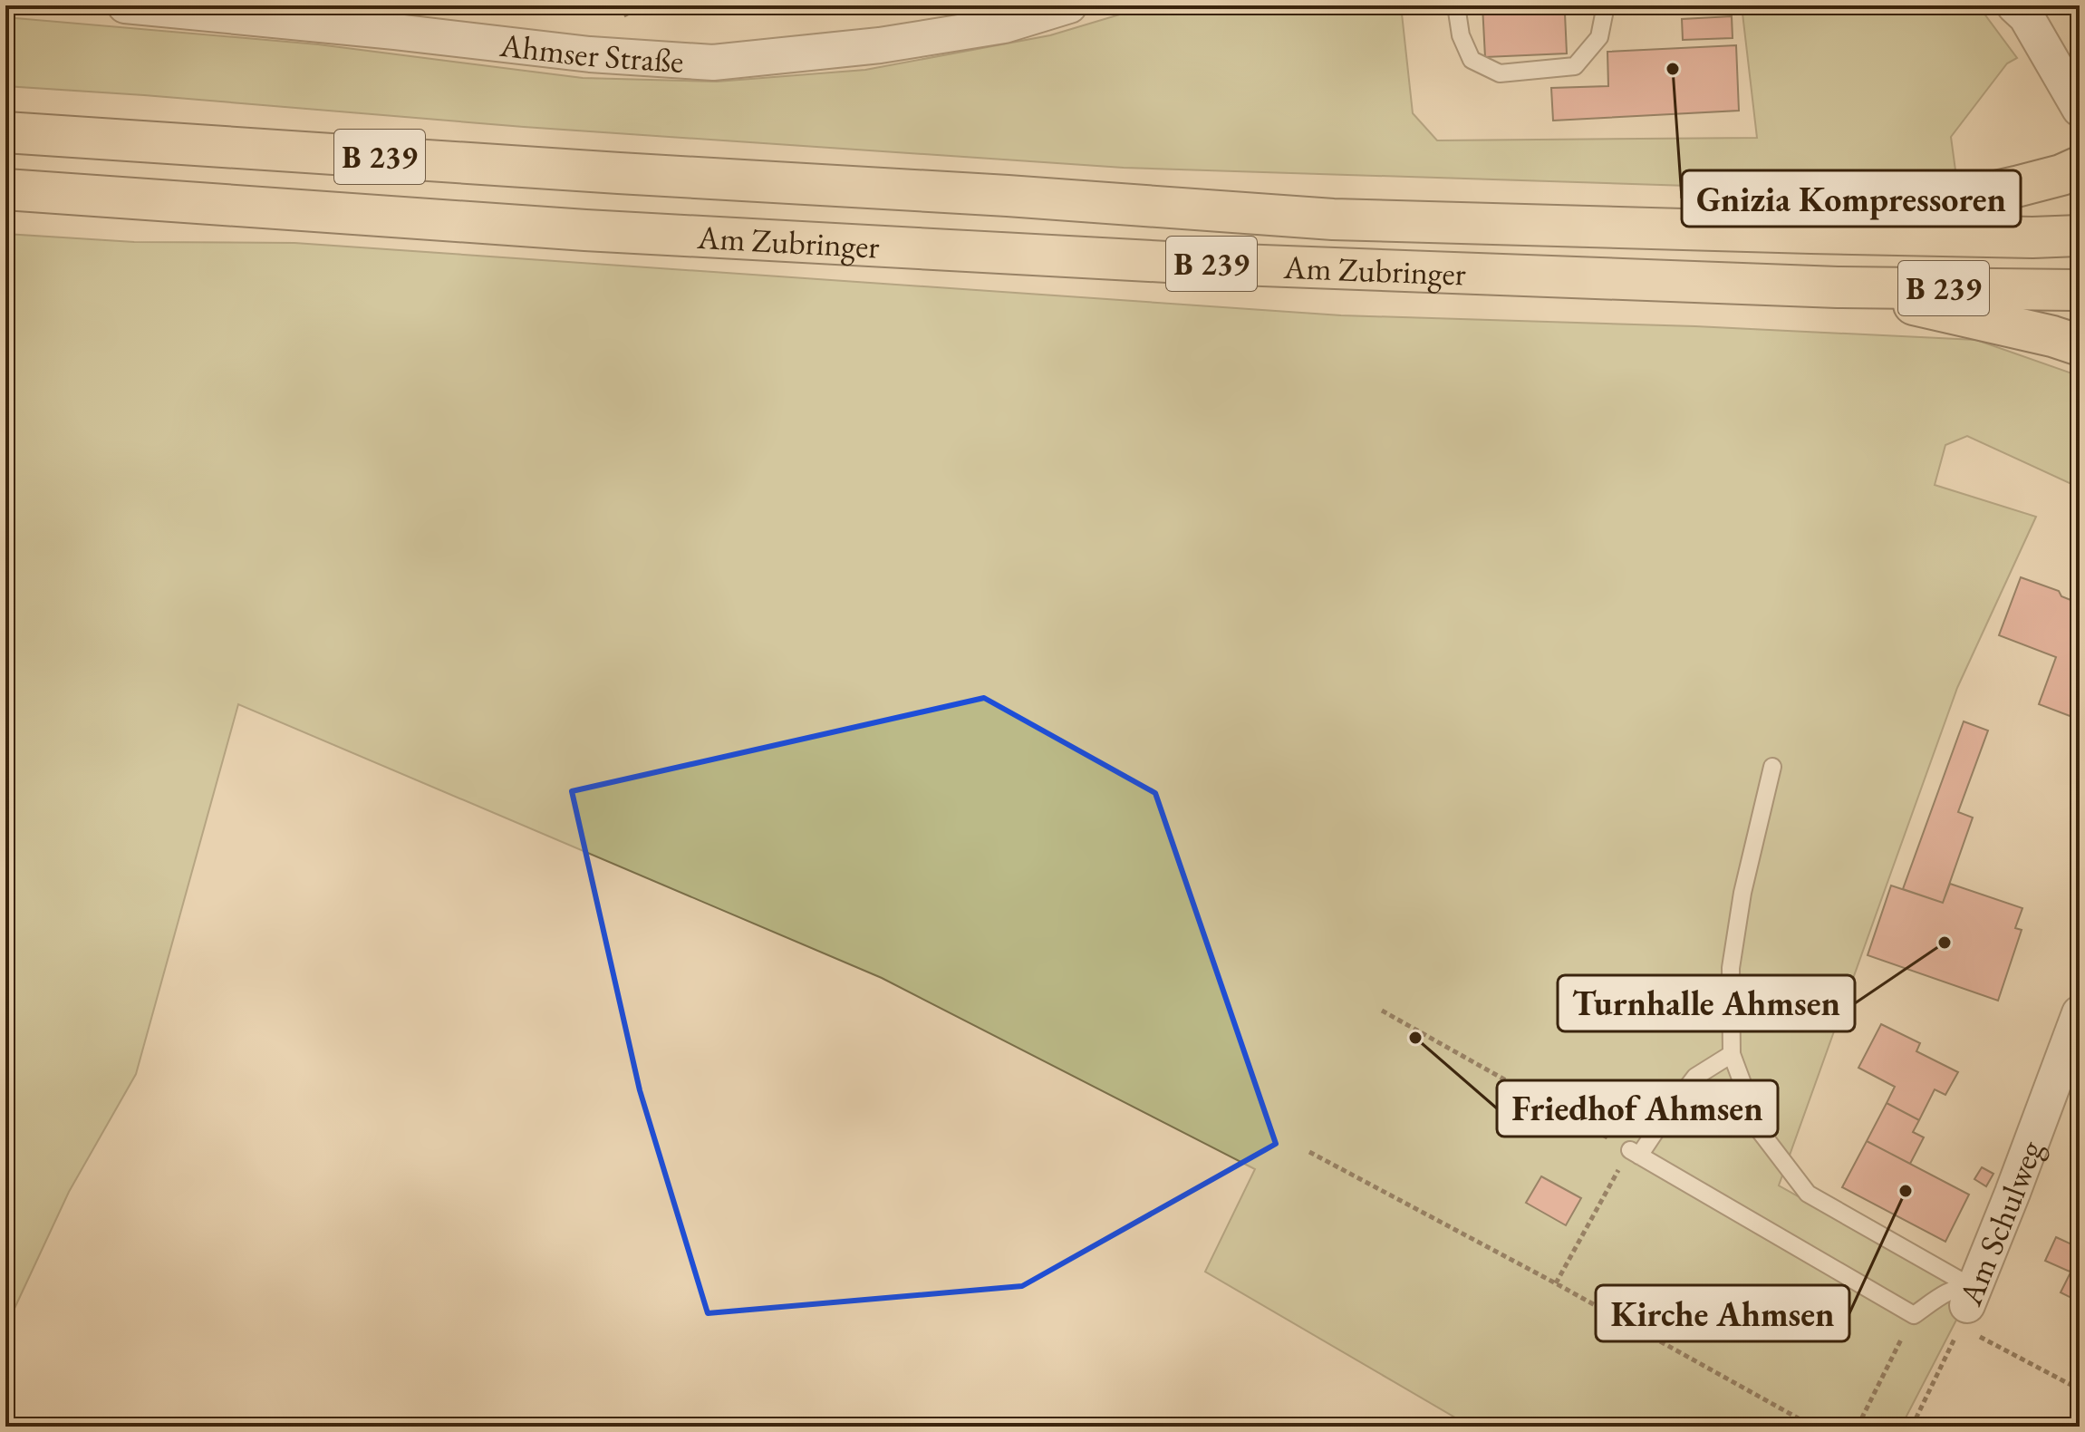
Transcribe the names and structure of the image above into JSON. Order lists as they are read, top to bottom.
{
  "streets": {
    "highway": ["B 239", "Am Zubringer"],
    "street": ["Ahmser Straße", "Am Schulweg"]
  },
  "places": [
    "Gnizia Kompressoren",
    "Turnhalle Ahmsen",
    "Friedhof Ahmsen",
    "Kirche Ahmsen"
  ]
}
